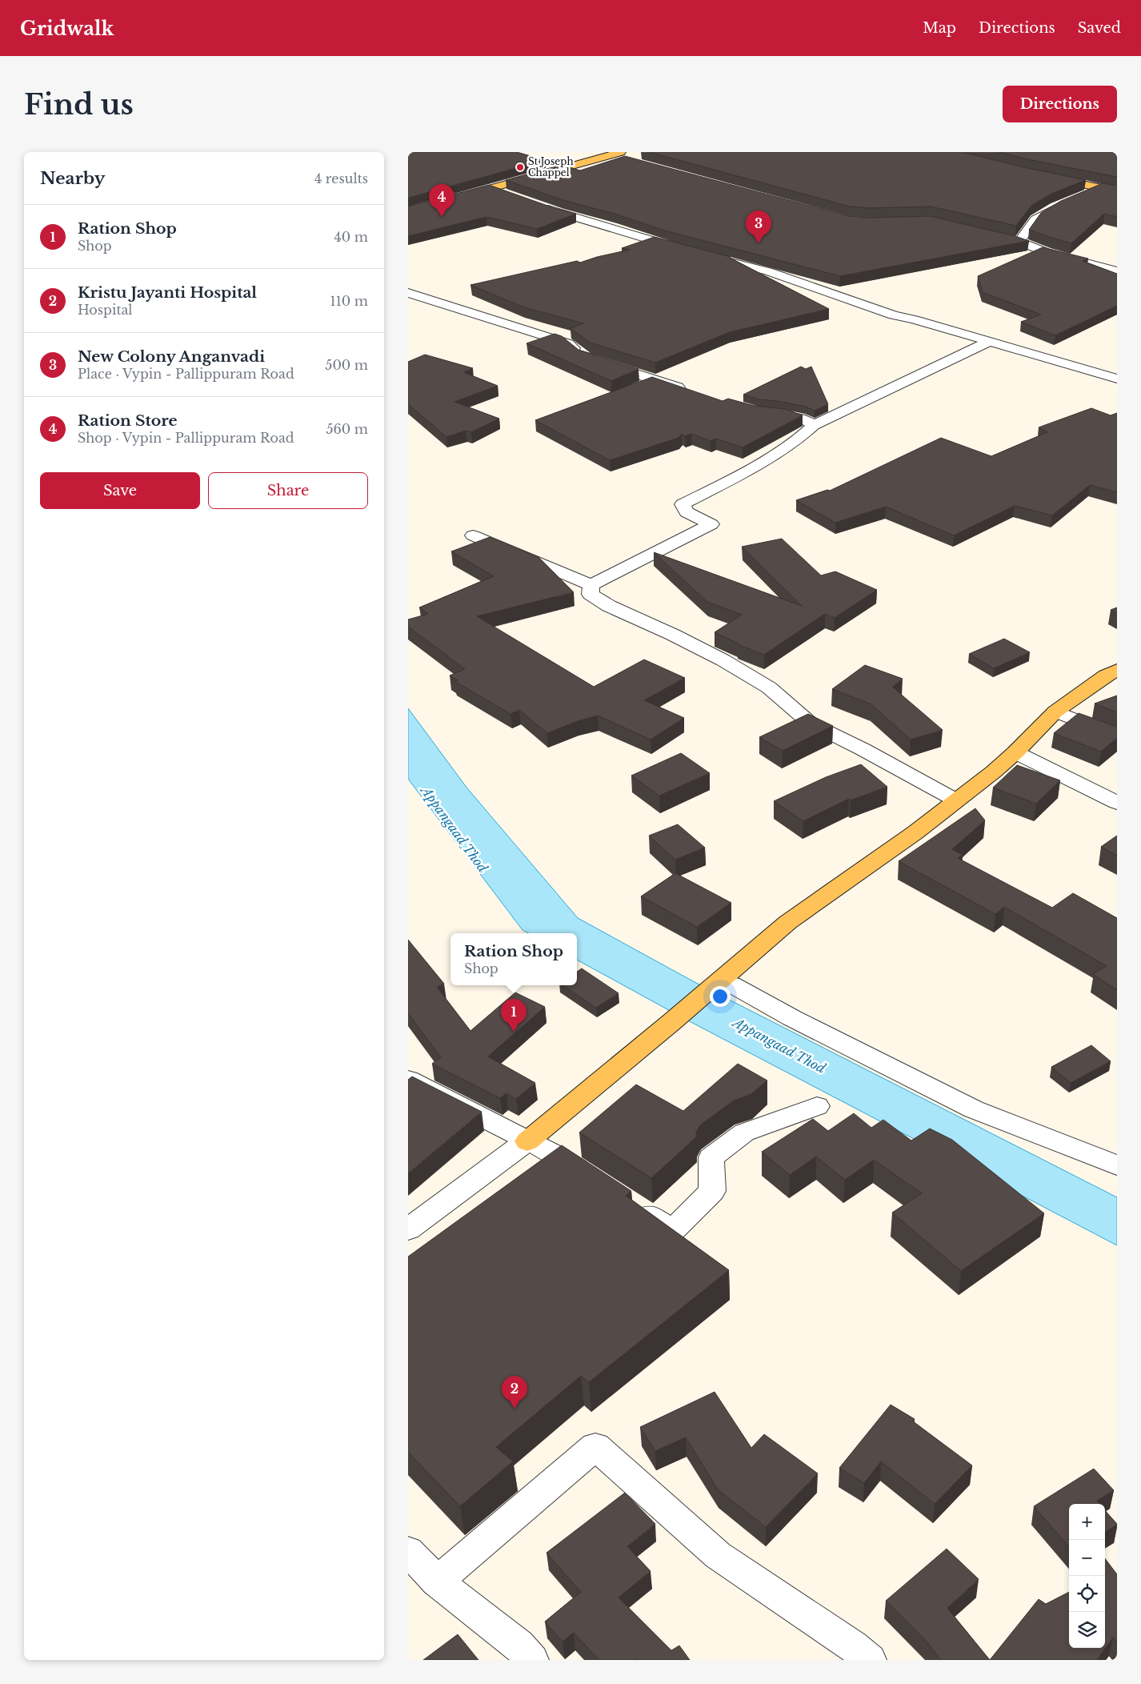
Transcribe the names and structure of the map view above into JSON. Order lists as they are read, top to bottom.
{
  "water": ["Appangaad Thod"],
  "places": ["St Joseph Chappel"],
  "page": {
    "header": "Gridwalk",
    "nav": ["Map", "Directions", "Saved"],
    "buttons": [
      "Directions",
      ["Save", "Share"]
    ],
    "title": "Find us",
    "heading": ["Nearby", "4 results"],
    "pins": [
      "4",
      "3",
      "1",
      "2"
    ],
    "list": [
      {
        "mark": "1",
        "name": "Ration Shop",
        "note": "Shop",
        "value": "40 m"
      },
      {
        "mark": "2",
        "name": "Kristu Jayanti Hospital",
        "note": "Hospital",
        "value": "110 m"
      },
      {
        "mark": "3",
        "name": "New Colony Anganvadi",
        "note": "Place · Vypin - Pallippuram Road",
        "value": "500 m"
      },
      {
        "mark": "4",
        "name": "Ration Store",
        "note": "Shop · Vypin - Pallippuram Road",
        "value": "560 m"
      }
    ],
    "popup": ["Ration Shop", "Shop"],
    "map_buttons": ["+", "−"]
  }
}
